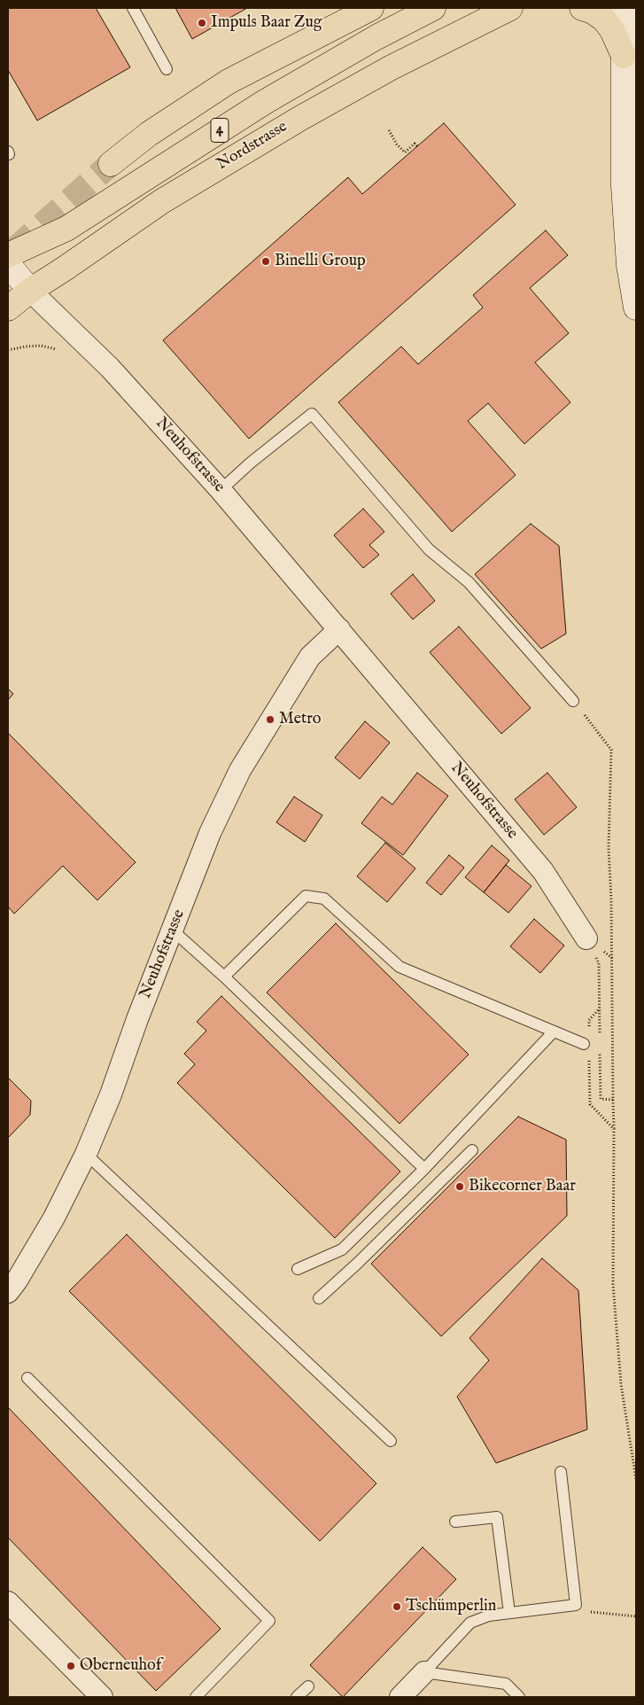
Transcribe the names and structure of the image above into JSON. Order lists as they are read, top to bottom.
{
  "streets": {
    "main road": ["4", "Nordstrasse"],
    "street": ["Neuhofstrasse"]
  },
  "crossings": [
    ["Nordstrasse", "Neuhofstrasse"]
  ],
  "places": [
    "Impuls Baar Zug",
    "Binelli Group",
    "Metro",
    "Bikecorner Baar",
    "Tschümperlin",
    "Oberneuhof"
  ]
}
